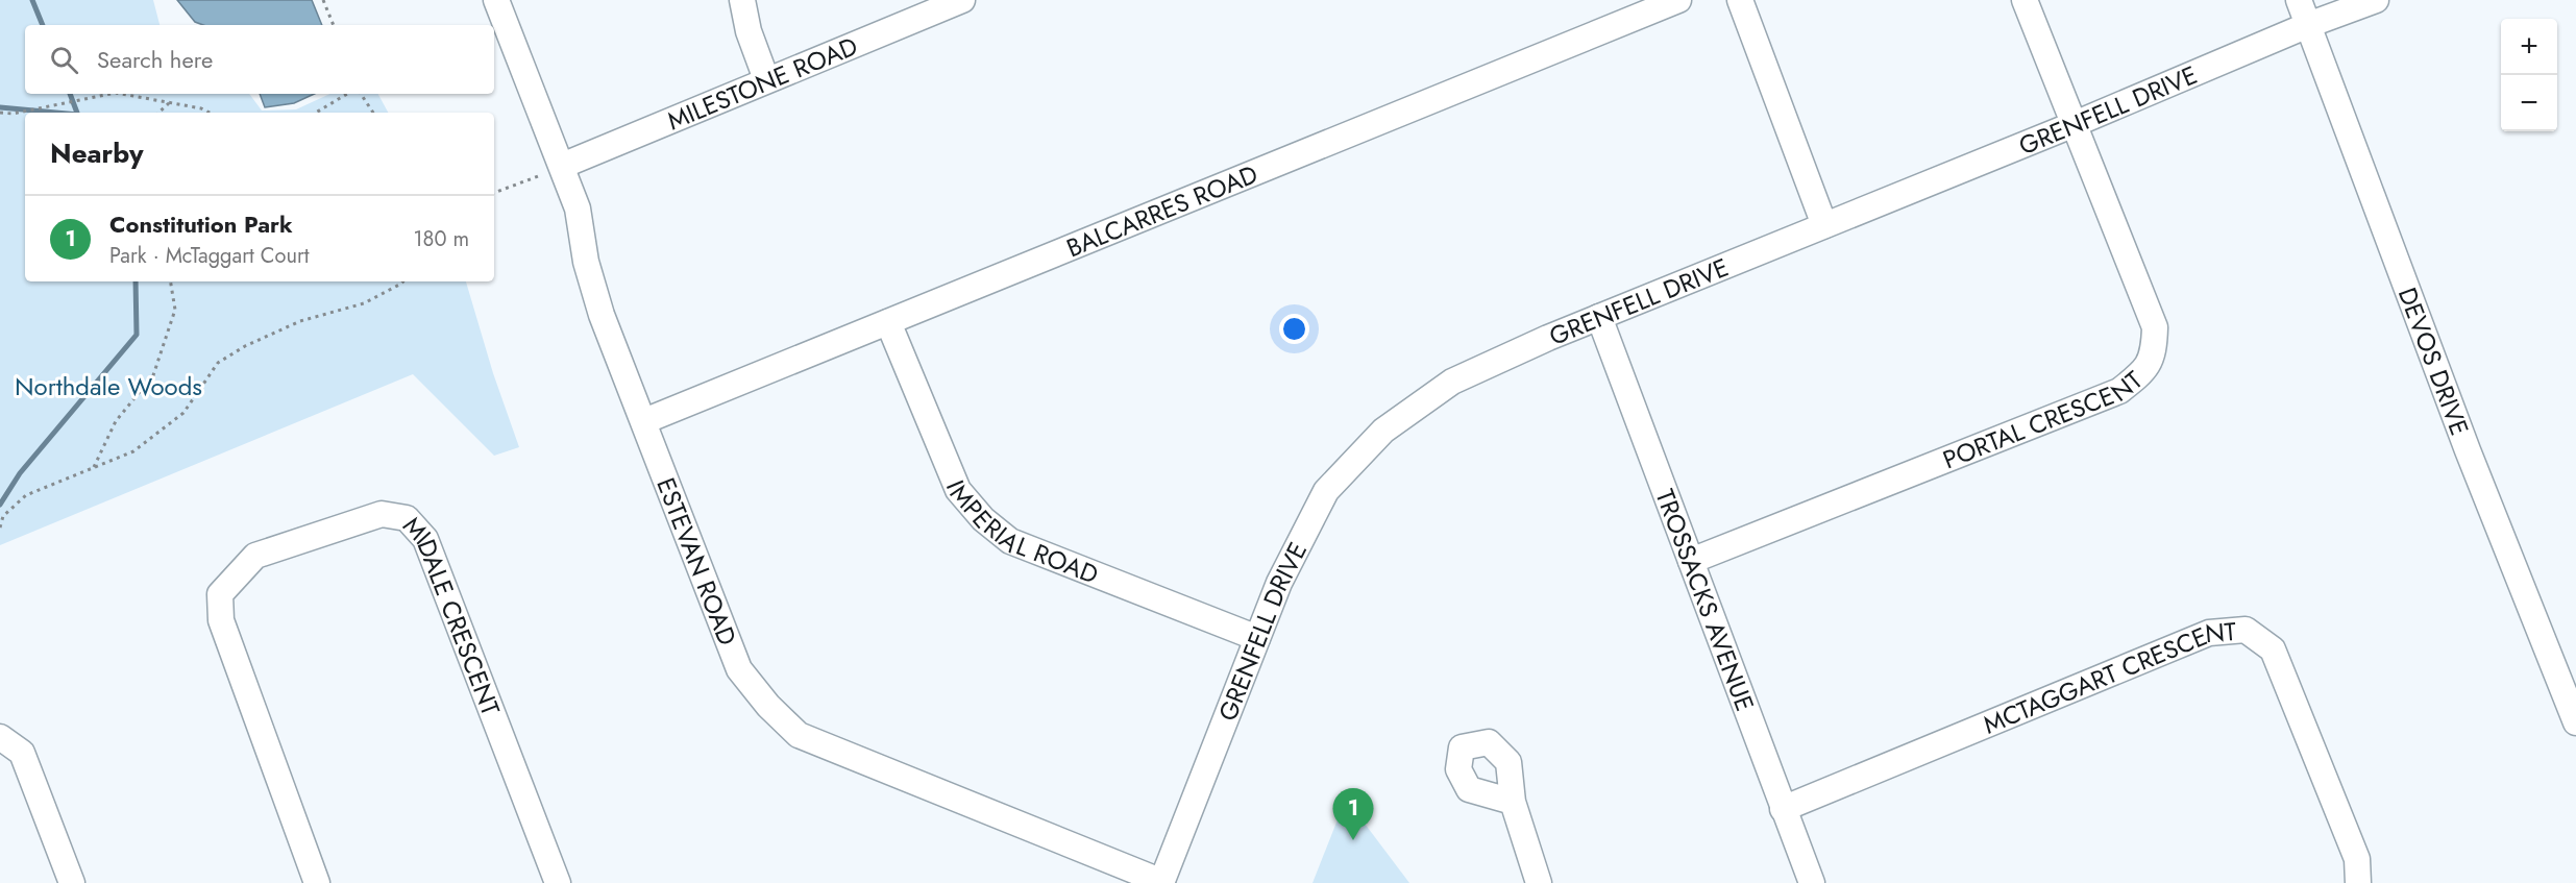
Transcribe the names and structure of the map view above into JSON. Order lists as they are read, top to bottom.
{
  "streets": {
    "street": [
      "MILESTONE ROAD",
      "GRENFELL DRIVE",
      "BALCARRES ROAD",
      "DEVOS DRIVE",
      "PORTAL CRESCENT",
      "IMPERIAL ROAD",
      "ESTEVAN ROAD",
      "TROSSACKS AVENUE",
      "MIDALE CRESCENT",
      "MCTAGGART CRESCENT"
    ]
  },
  "crossings": [
    ["MILESTONE ROAD", "ESTEVAN ROAD"],
    ["GRENFELL DRIVE", "DEVOS DRIVE"],
    ["GRENFELL DRIVE", "PORTAL CRESCENT"],
    ["GRENFELL DRIVE", "IMPERIAL ROAD"],
    ["GRENFELL DRIVE", "ESTEVAN ROAD"],
    ["GRENFELL DRIVE", "TROSSACKS AVENUE"],
    ["BALCARRES ROAD", "IMPERIAL ROAD"],
    ["BALCARRES ROAD", "ESTEVAN ROAD"],
    ["PORTAL CRESCENT", "TROSSACKS AVENUE"],
    ["TROSSACKS AVENUE", "MCTAGGART CRESCENT"]
  ],
  "parks": ["Northdale Woods"],
  "page": {
    "map_buttons": ["+", "−"],
    "search": "Search here",
    "heading": "Nearby",
    "list": [
      {
        "mark": "1",
        "name": "Constitution Park",
        "note": "Park · McTaggart Court",
        "value": "180 m"
      }
    ],
    "pins": "1"
  }
}
